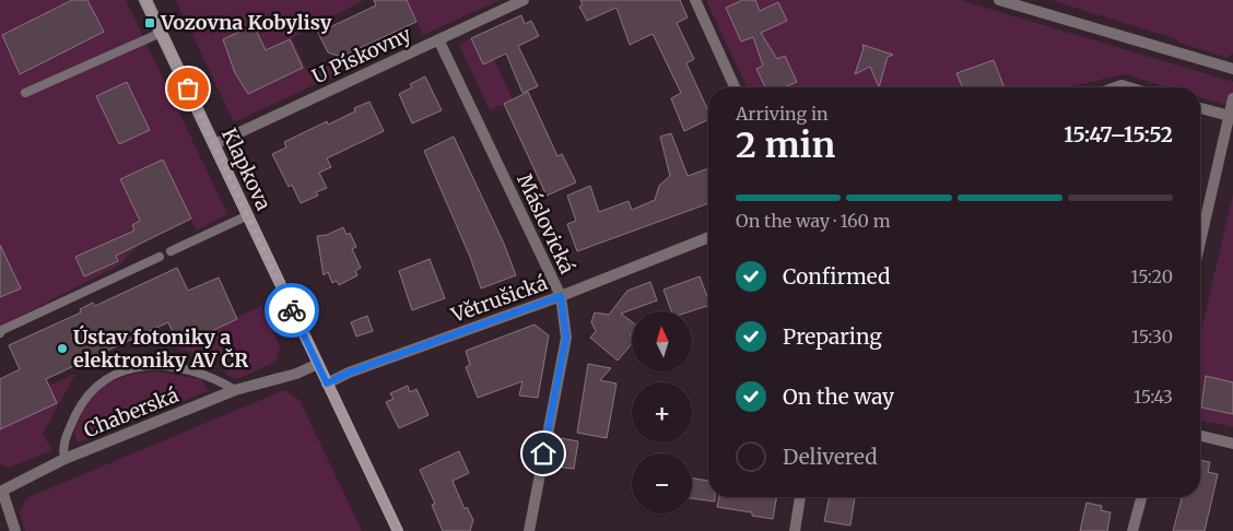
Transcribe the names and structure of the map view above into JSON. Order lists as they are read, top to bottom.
{
  "streets": {
    "street": [
      "U Pískovny",
      "Klapkova",
      "Máslovická",
      "Větrušická",
      "Chaberská"
    ]
  },
  "crossings": [
    ["U Pískovny", "Klapkova"],
    ["U Pískovny", "Máslovická"],
    ["Klapkova", "Větrušická"],
    ["Klapkova", "Chaberská"],
    ["Máslovická", "Větrušická"]
  ],
  "places": {
    "transit": ["Vozovna Kobylisy"],
    "other": ["Ústav fotoniky a elektroniky AV ČR"]
  },
  "north": "top",
  "page": {
    "heading": ["2 min", "Arriving in", "15:47–15:52"],
    "bar": "On the way · 160 m",
    "list": [
      ["Confirmed", "15:20"],
      ["Preparing", "15:30"],
      ["On the way", "15:43"],
      "Delivered"
    ],
    "map_buttons": ["+", "−"]
  }
}
